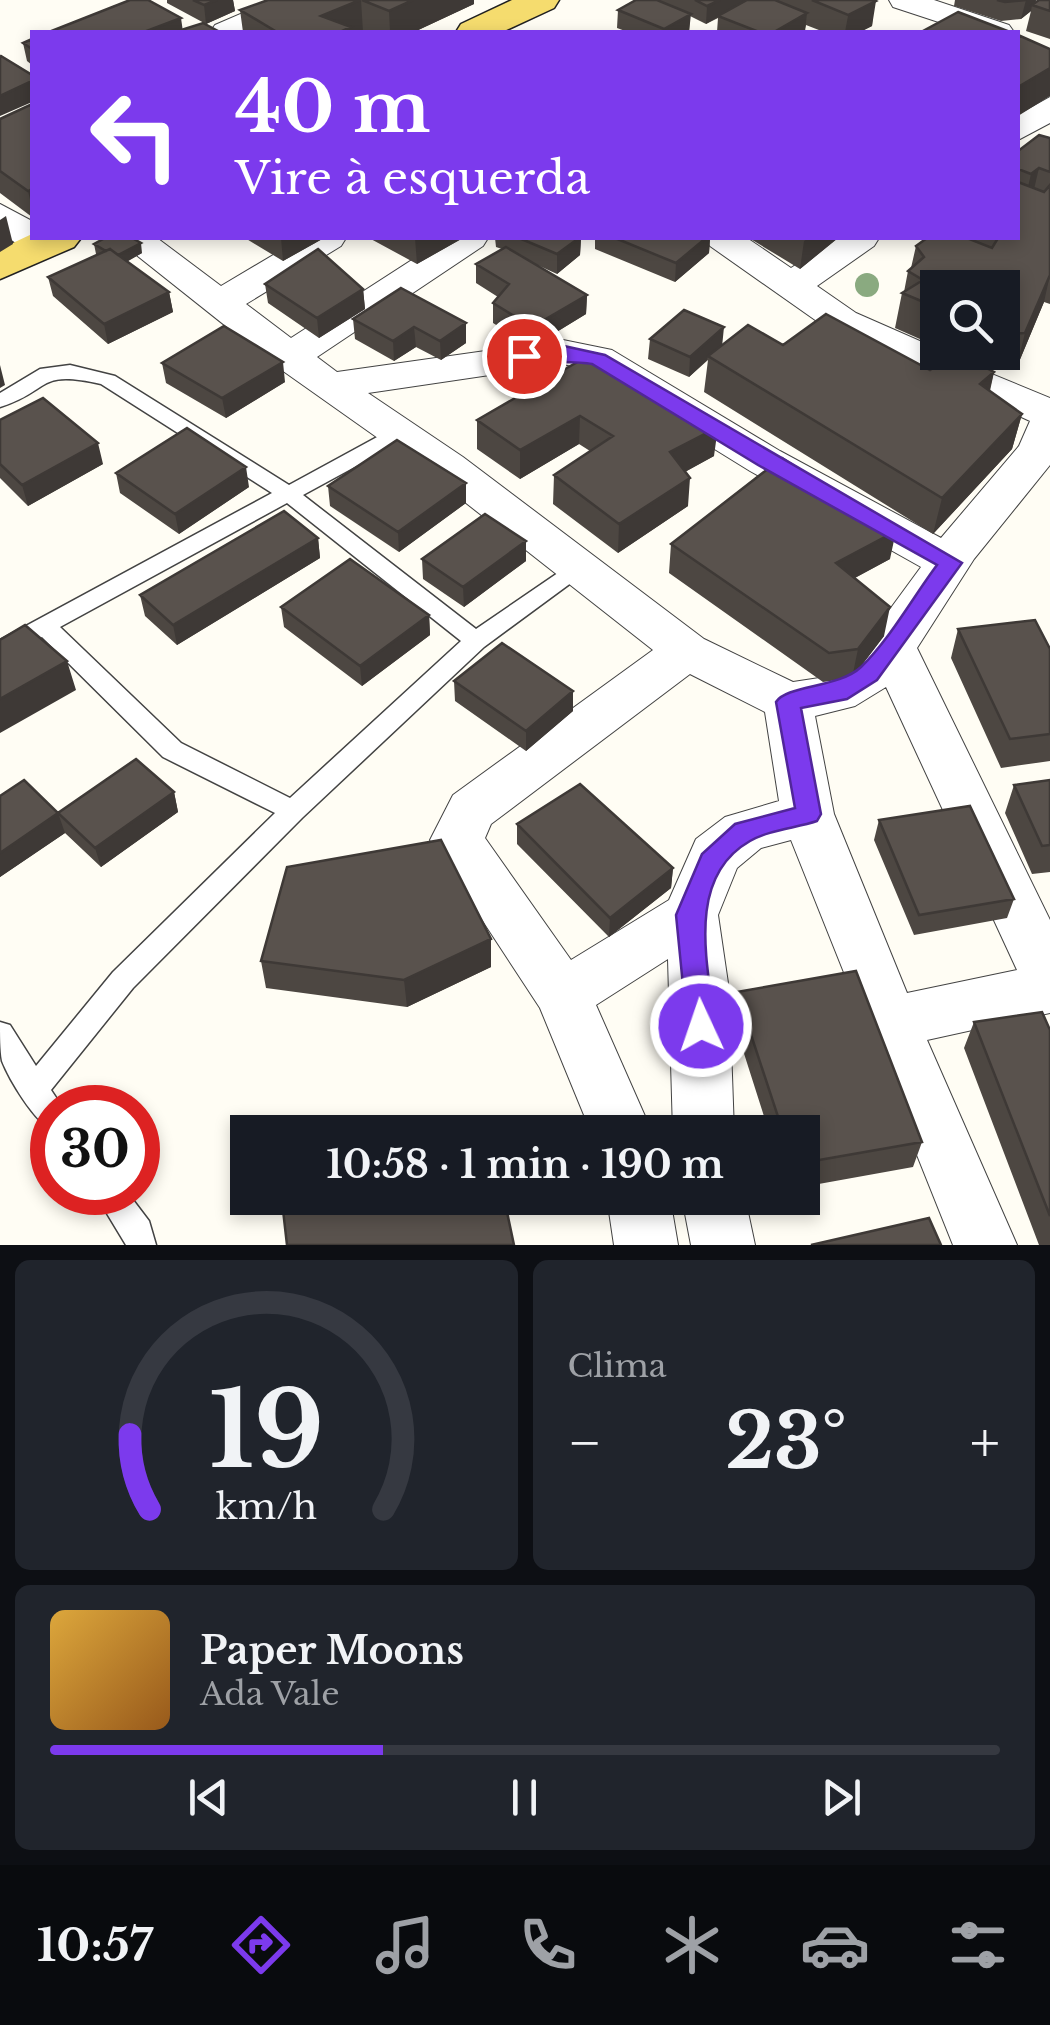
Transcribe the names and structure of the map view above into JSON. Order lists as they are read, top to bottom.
{
  "page": {
    "turn": ["40 m", "Vire à esquerda"],
    "limit": "30",
    "trip": "10:58 · 1 min · 190 m",
    "tile": "Clima",
    "heat": ["−", "23°", "+"],
    "song": ["Paper Moons", "Ada Vale"],
    "tabs": "10:57",
    "gauge": ["19", "km/h"]
  }
}
